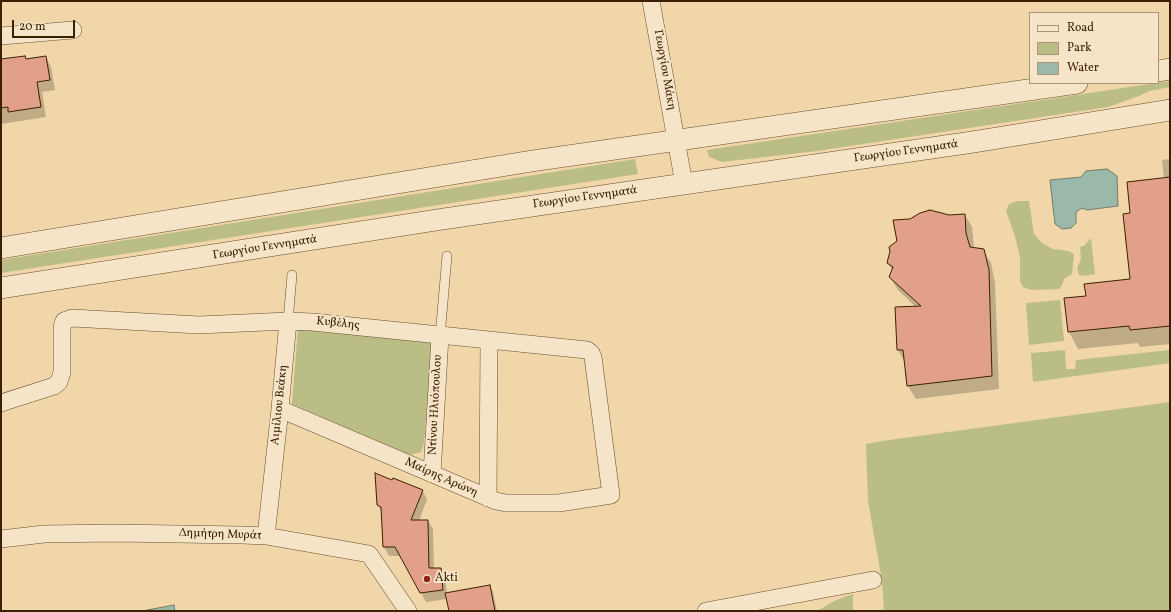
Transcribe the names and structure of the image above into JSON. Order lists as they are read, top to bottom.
{
  "streets": {
    "street": [
      "Γεωργίου Μάκη",
      "Γεωργίου Γεννηματά",
      "Κυβέλης",
      "Αιμίλιου Βεάκη",
      "Ντίνου Ηλιόπουλου",
      "Μαίρης Αρώνη",
      "Δημήτρη Μυράτ"
    ]
  },
  "crossings": [
    ["Γεωργίου Μάκη", "Γεωργίου Γεννηματά"],
    ["Κυβέλης", "Αιμίλιου Βεάκη"],
    ["Κυβέλης", "Ντίνου Ηλιόπουλου"],
    ["Κυβέλης", "Μαίρης Αρώνη"],
    ["Αιμίλιου Βεάκη", "Μαίρης Αρώνη"],
    ["Αιμίλιου Βεάκη", "Δημήτρη Μυράτ"],
    ["Ντίνου Ηλιόπουλου", "Μαίρης Αρώνη"]
  ],
  "places": ["Akti"],
  "legend": ["Road", "Park", "Water"],
  "scale_bar": "20 m"
}
